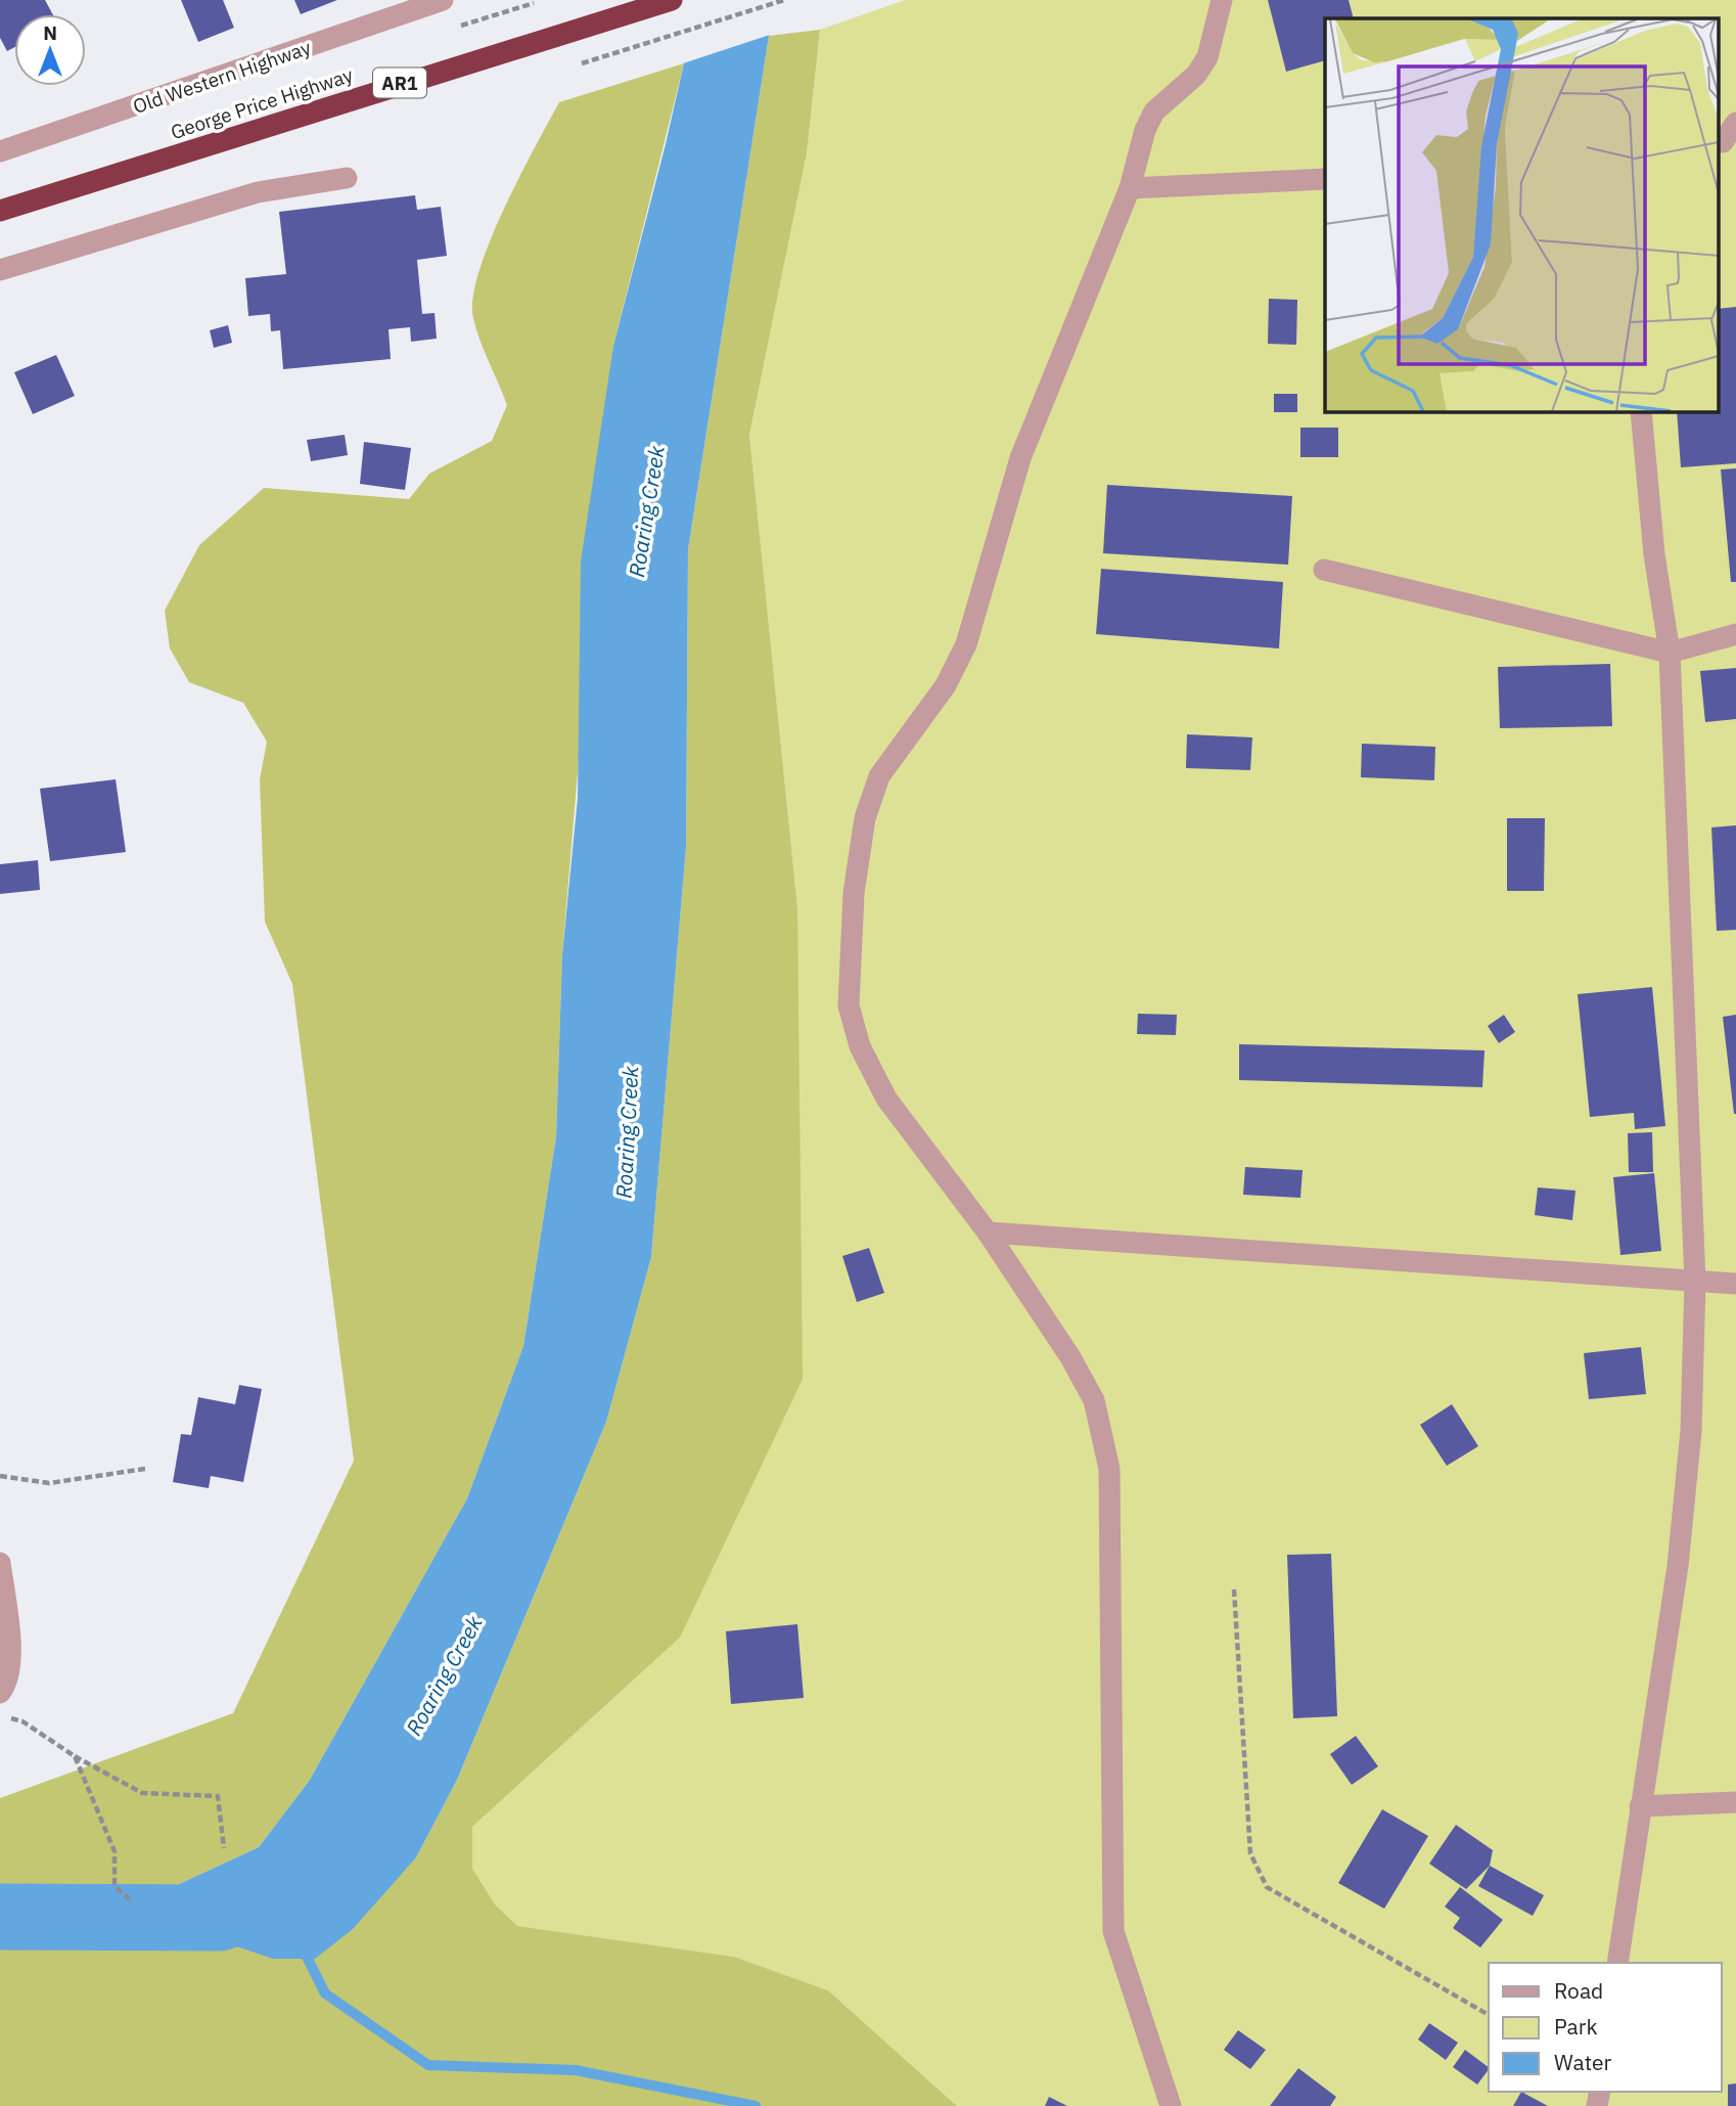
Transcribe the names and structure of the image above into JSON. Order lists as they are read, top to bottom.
{
  "streets": {
    "highway": ["AR1", "George Price Highway"],
    "street": ["Old Western Highway"]
  },
  "water": ["Roaring Creek"],
  "legend": ["Road", "Park", "Water"],
  "north": "top"
}
